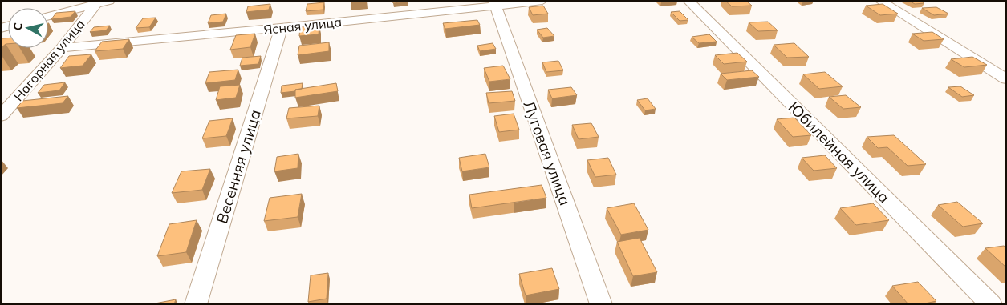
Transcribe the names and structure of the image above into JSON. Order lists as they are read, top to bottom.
{
  "streets": {
    "street": [
      "Ясная улица",
      "Нагорная улица",
      "Юбилейная улица",
      "Луговая улица",
      "Весенняя улица"
    ]
  },
  "crossings": [
    ["Ясная улица", "Нагорная улица"],
    ["Ясная улица", "Луговая улица"],
    ["Ясная улица", "Весенняя улица"]
  ],
  "north": "left"
}
